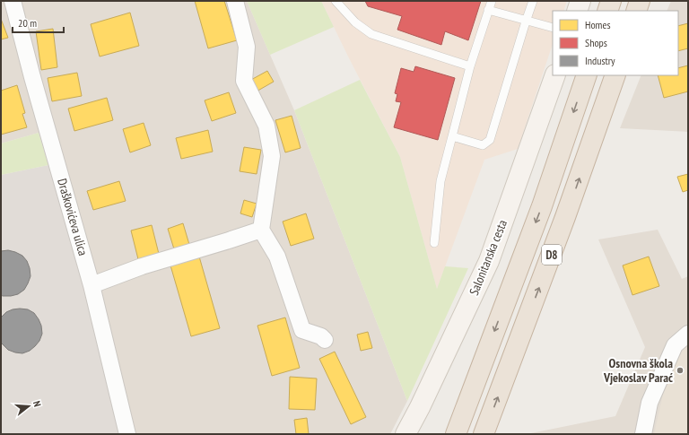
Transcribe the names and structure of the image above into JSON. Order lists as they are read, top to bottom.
{
  "streets": {
    "highway": ["D8"],
    "main road": ["Salonitanska cesta"],
    "street": ["Draškovićeva ulica"]
  },
  "places": ["Osnovna škola Vjekoslav Parać"],
  "legend": ["Homes", "Shops", "Industry"],
  "scale_bar": "20 m",
  "north": "right"
}
